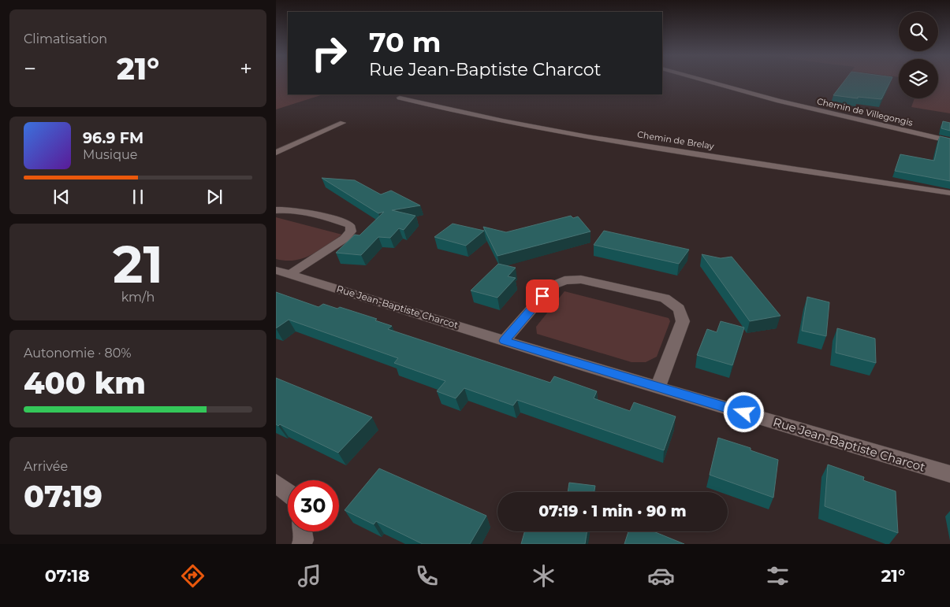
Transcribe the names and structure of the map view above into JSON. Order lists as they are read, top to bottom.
{
  "streets": {
    "street": ["Chemin de Villegongis", "Chemin de Brelay", "Rue Jean-Baptiste Charcot"]
  },
  "page": {
    "tile": [
      "Climatisation",
      ["21", "km/h"],
      ["Autonomie · 80%", "400 km"],
      ["Arrivée", "07:19"]
    ],
    "turn": ["70 m", "Rue Jean-Baptiste Charcot"],
    "heat": ["−", "21°", "+"],
    "song": ["96.9 FM", "Musique"],
    "limit": "30",
    "trip": "07:19 · 1 min · 90 m",
    "tabs": ["07:18", "21°"]
  }
}
